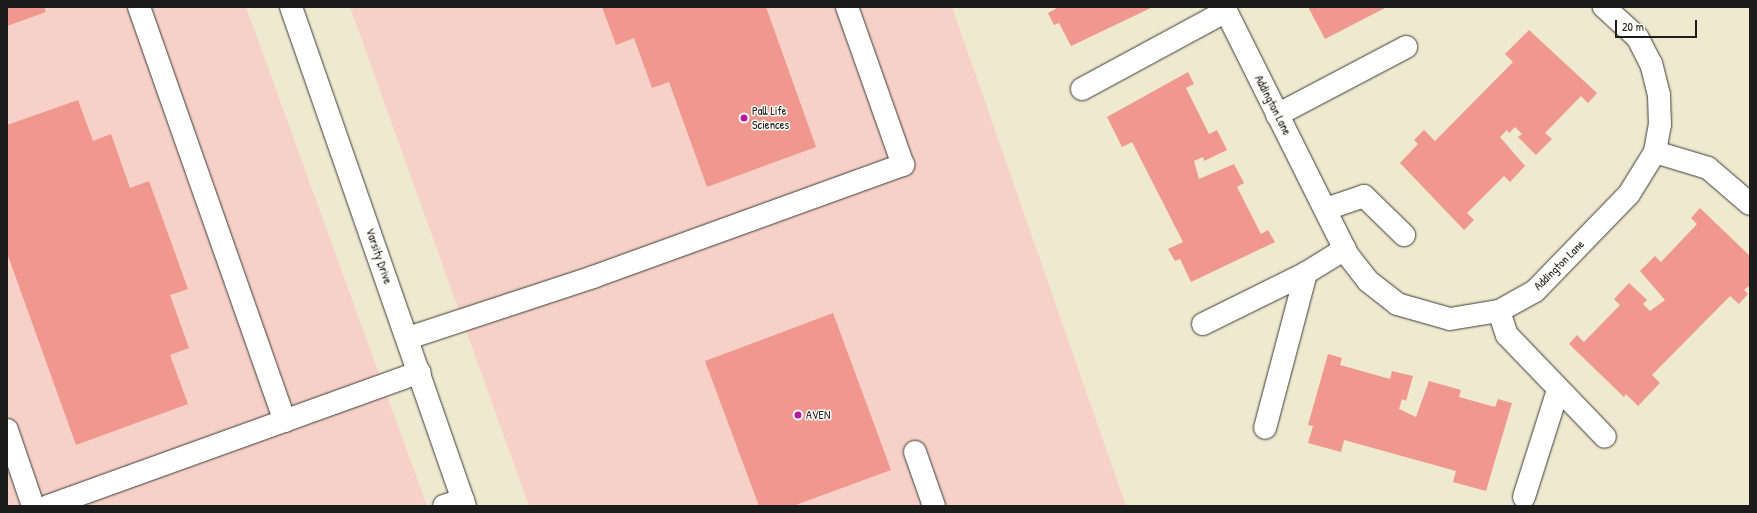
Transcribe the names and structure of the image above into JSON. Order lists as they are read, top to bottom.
{
  "streets": {
    "street": ["Addington Lane", "Varsity Drive"]
  },
  "places": ["Pall Life Sciences", "AVEN"],
  "scale_bar": "20 m"
}
